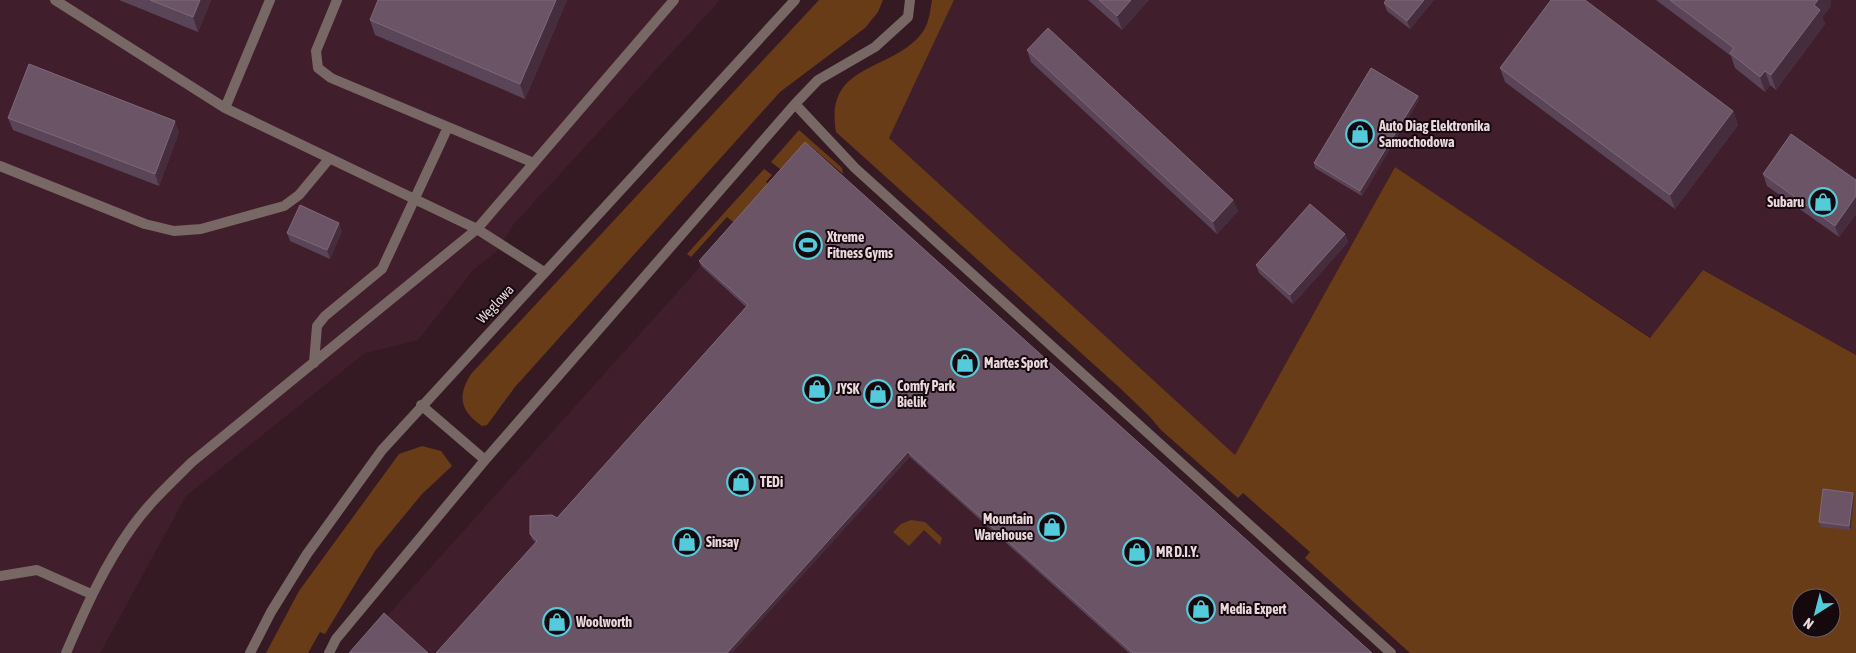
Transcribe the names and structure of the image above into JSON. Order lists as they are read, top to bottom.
{
  "streets": {
    "street": ["Węglowa"]
  },
  "places": {
    "shop": [
      "Auto Diag Elektronika Samochodowa",
      "Subaru",
      "Martes Sport",
      "JYSK",
      "Comfy Park Bielik",
      "TEDi",
      "Mountain Warehouse",
      "Sinsay",
      "MR D.I.Y.",
      "Media Expert",
      "Woolworth"
    ],
    "sports": ["Xtreme Fitness Gyms"]
  },
  "north": "bottom left"
}
